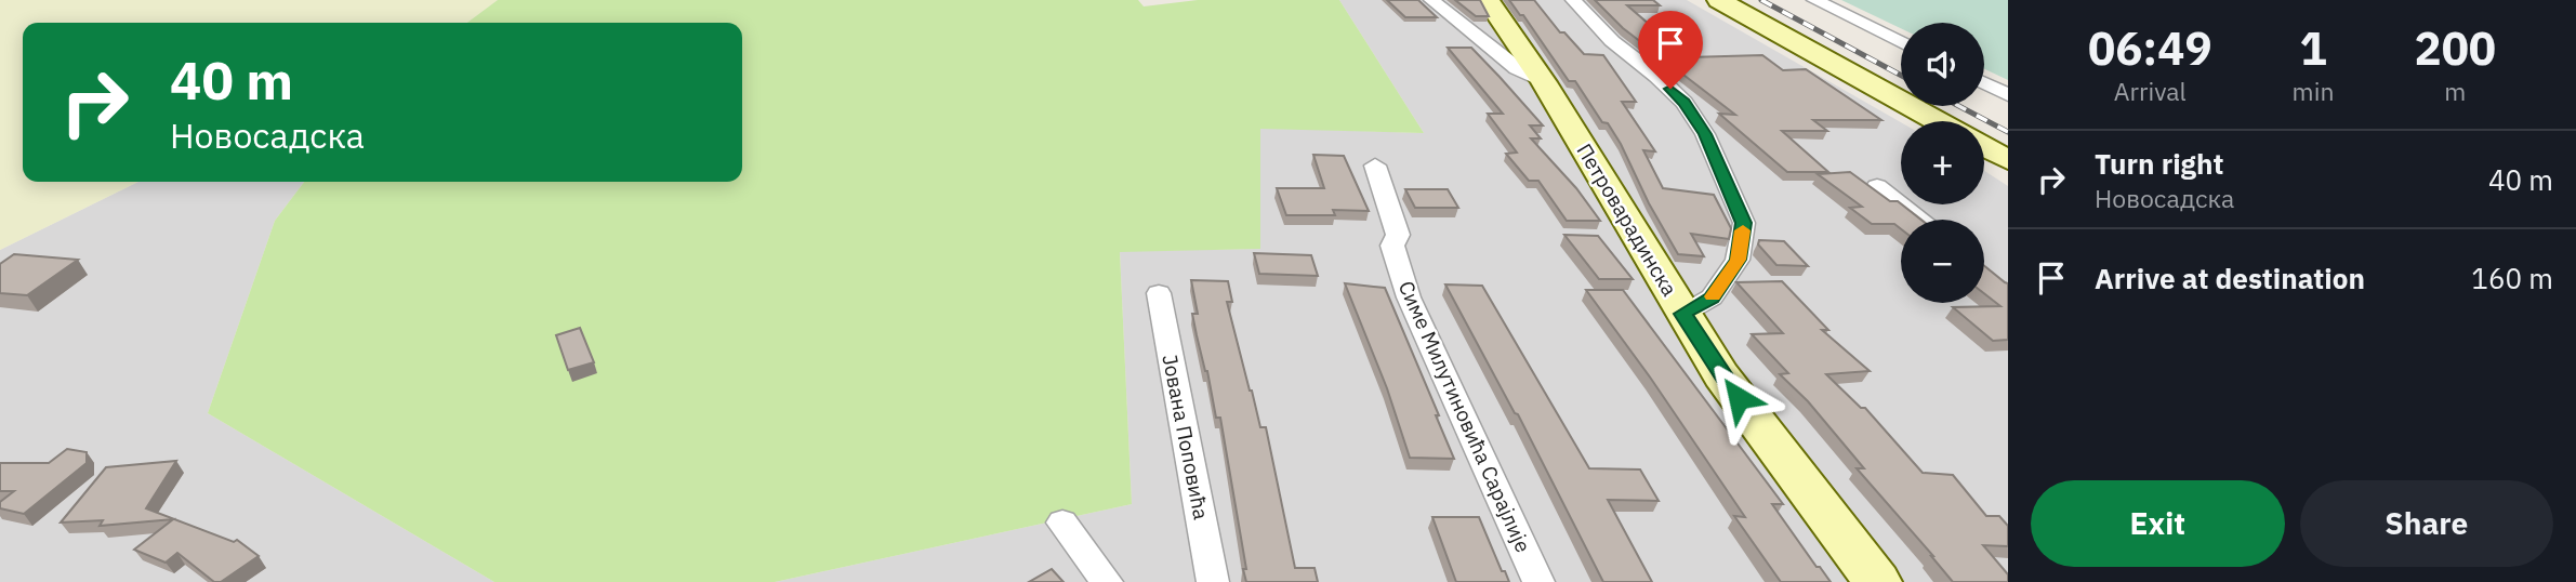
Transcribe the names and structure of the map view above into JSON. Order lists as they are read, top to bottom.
{
  "streets": {
    "street": ["Петроварадинска", "Симе Милутиновића Сарајлије", "Јована Поповића"]
  },
  "page": {
    "eta": [
      "06:49",
      "Arrival",
      "1",
      "min",
      "200",
      "m"
    ],
    "map_buttons": ["+", "−"],
    "turn": ["40 m", "Новосадска"],
    "list": [
      {
        "name": "Turn right",
        "note": "Новосадска",
        "value": "40 m"
      },
      {
        "name": "Arrive at destination",
        "value": "160 m"
      }
    ],
    "buttons": ["Exit", "Share"]
  }
}
